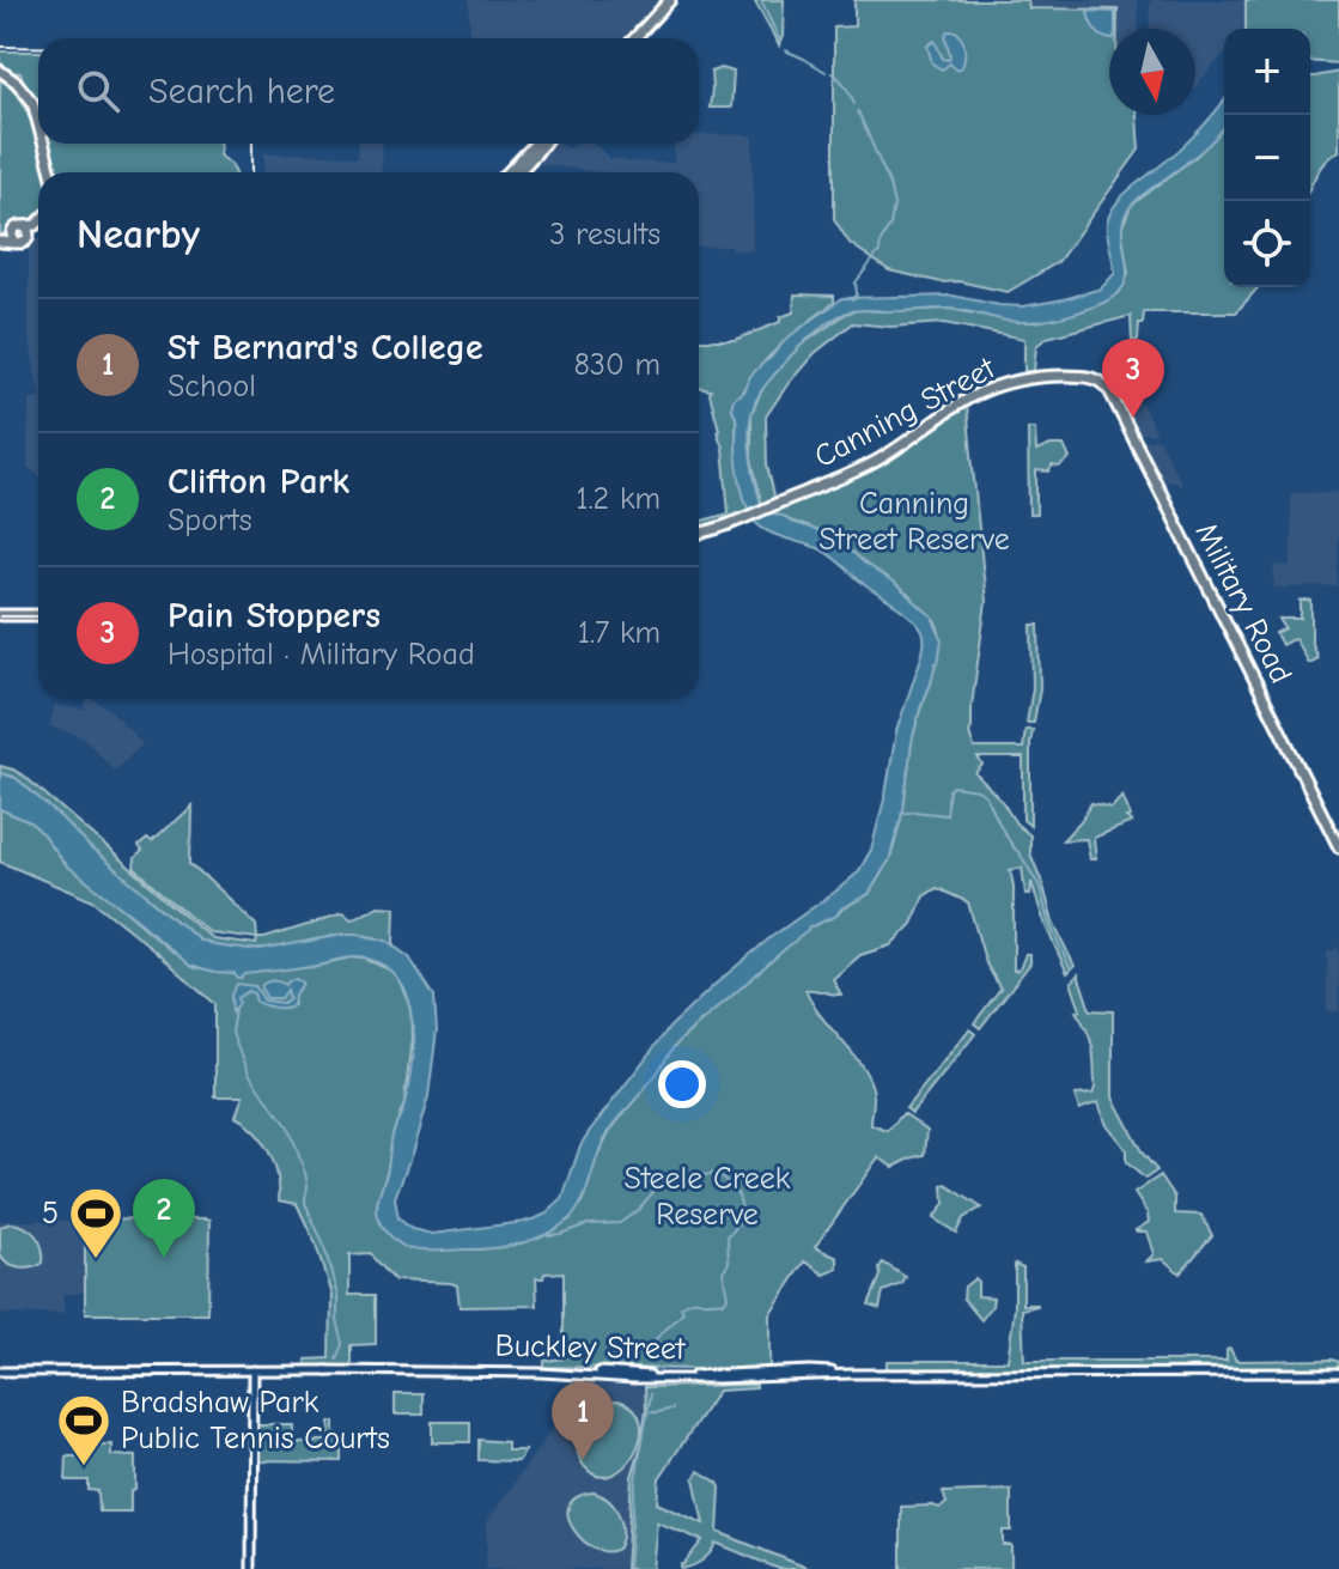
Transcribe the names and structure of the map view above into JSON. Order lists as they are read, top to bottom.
{
  "streets": {
    "main road": ["Canning Street", "Military Road", "Buckley Street"]
  },
  "crossings": [
    ["Canning Street", "Military Road"]
  ],
  "parks": ["Canning Street Reserve", "Steele Creek Reserve"],
  "places": {
    "sports": ["5", "Bradshaw Park Public Tennis Courts"]
  },
  "north": "bottom",
  "page": {
    "map_buttons": ["+", "−"],
    "search": "Search here",
    "heading": ["Nearby", "3 results"],
    "list": [
      {
        "mark": "1",
        "name": "St Bernard's College",
        "note": "School",
        "value": "830 m"
      },
      {
        "mark": "2",
        "name": "Clifton Park",
        "note": "Sports",
        "value": "1.2 km"
      },
      {
        "mark": "3",
        "name": "Pain Stoppers",
        "note": "Hospital · Military Road",
        "value": "1.7 km"
      }
    ],
    "pins": ["3", "2", "1"]
  }
}
